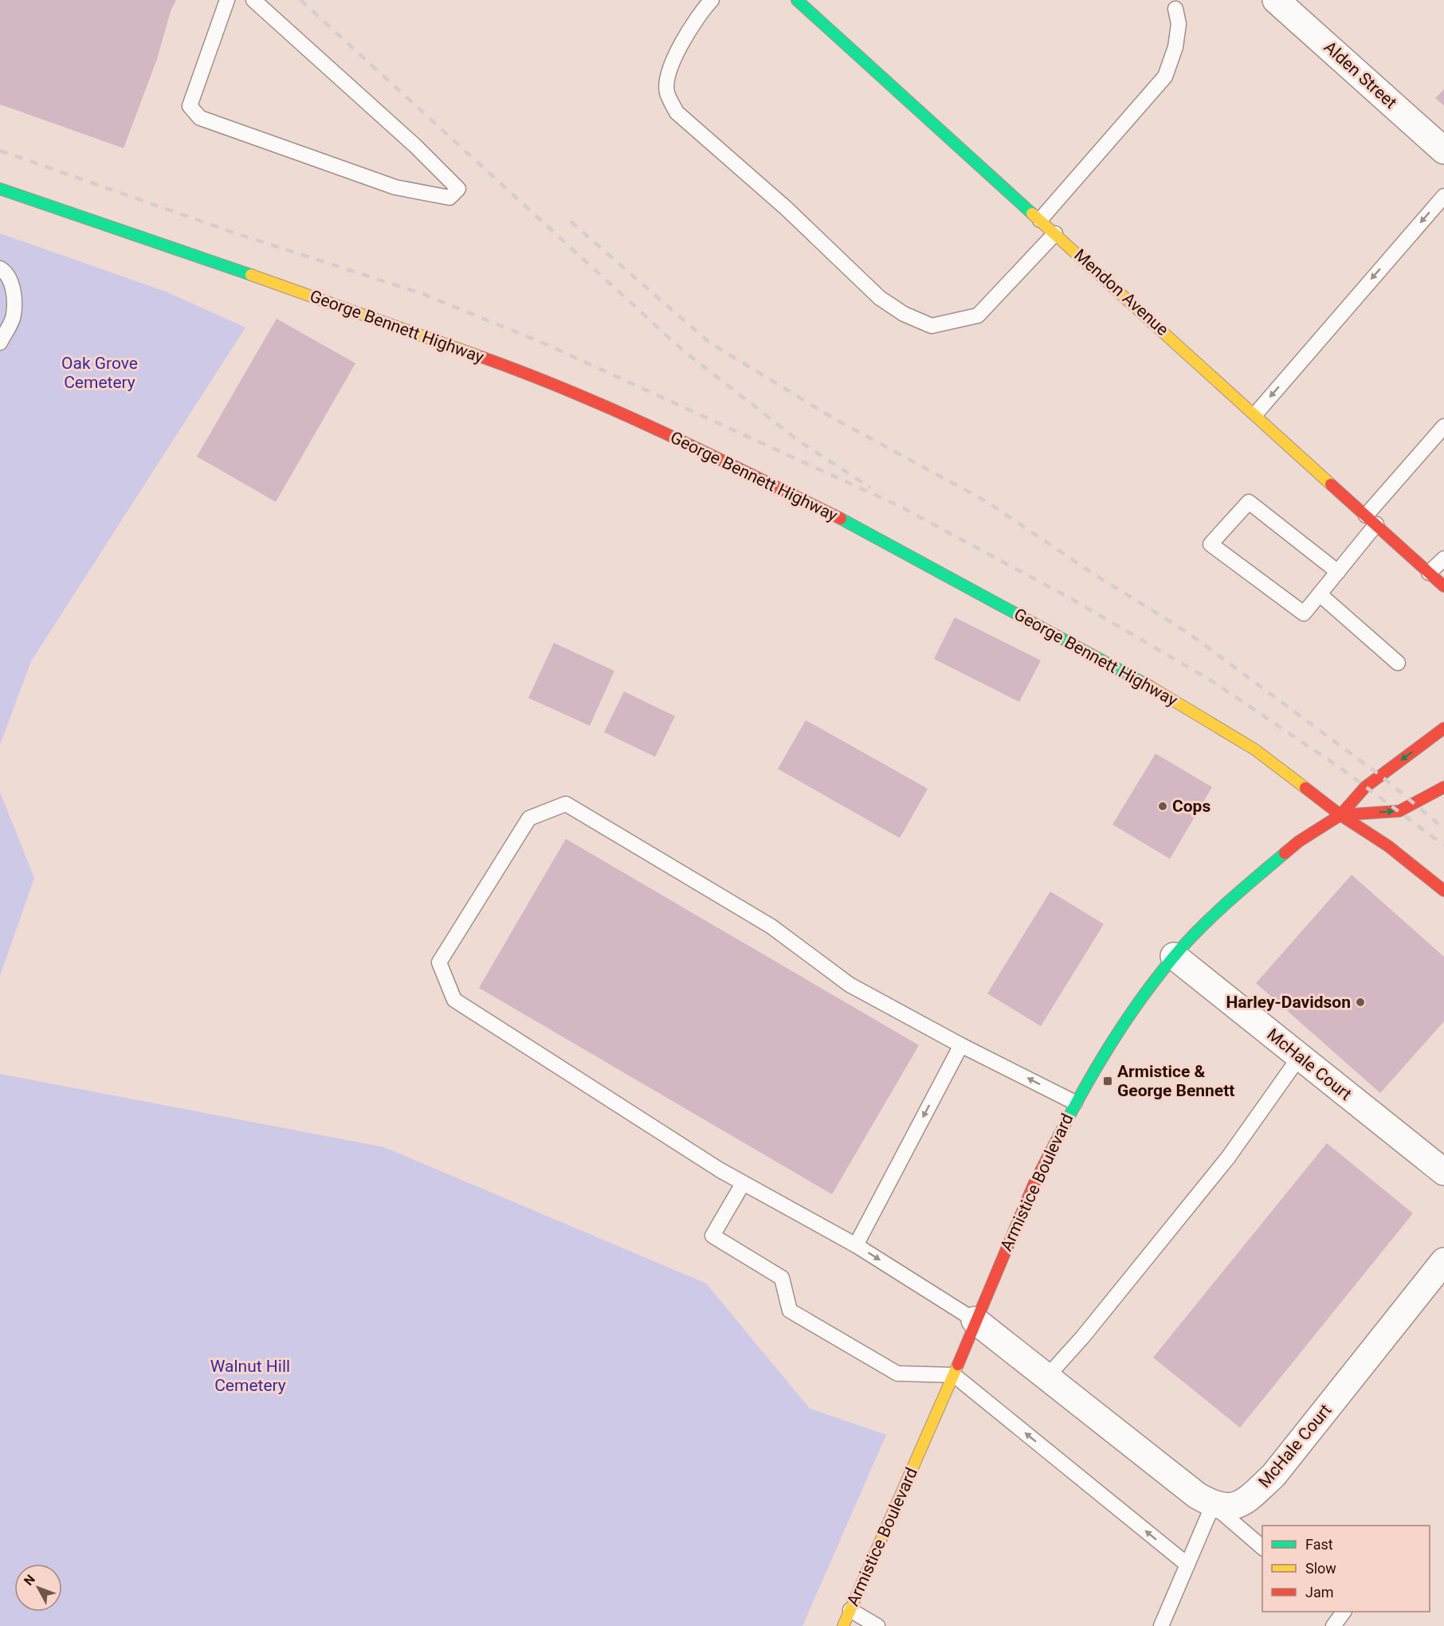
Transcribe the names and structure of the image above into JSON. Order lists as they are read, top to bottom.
{
  "streets": {
    "main road": ["Mendon Avenue", "George Bennett Highway", "Armistice Boulevard"],
    "street": ["Alden Street", "McHale Court"]
  },
  "crossings": [
    ["George Bennett Highway", "Armistice Boulevard"],
    ["McHale Court", "Armistice Boulevard"]
  ],
  "parks": ["Oak Grove Cemetery", "Walnut Hill Cemetery"],
  "places": {
    "other": ["Cops", "Harley-Davidson"],
    "transit": ["Armistice & George Bennett"]
  },
  "legend": ["Fast", "Slow", "Jam"],
  "north": "top left"
}
